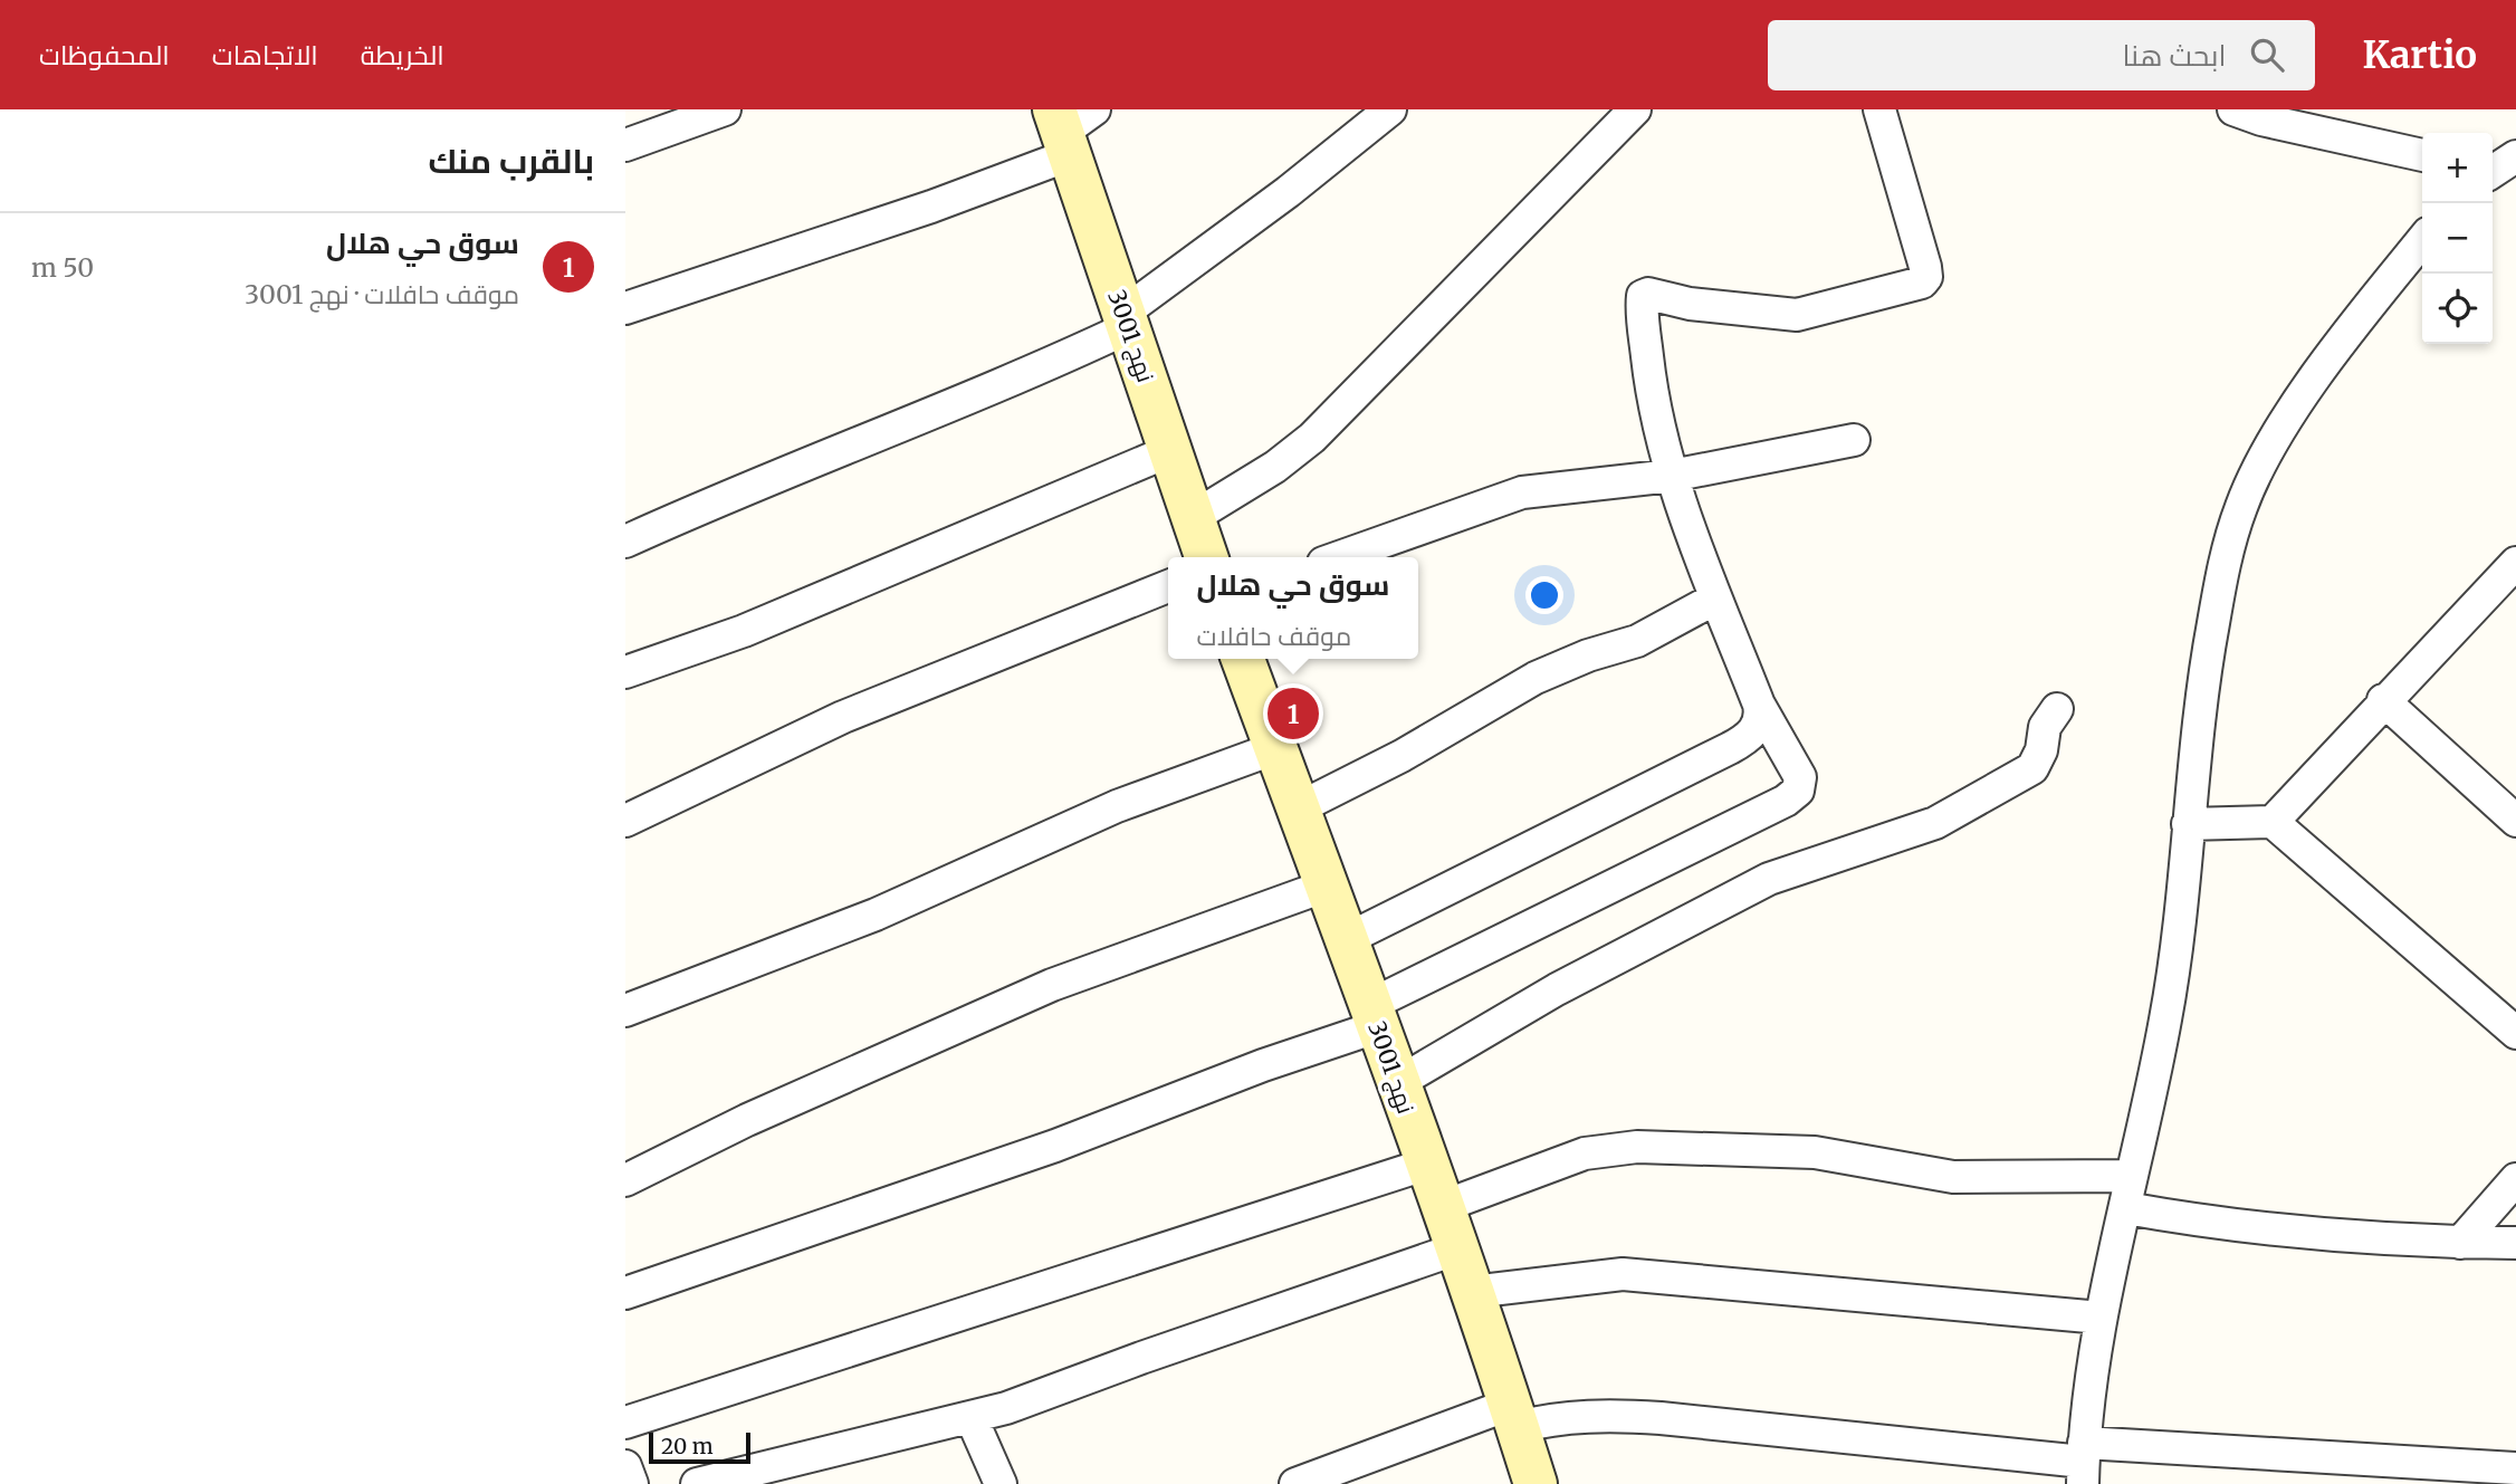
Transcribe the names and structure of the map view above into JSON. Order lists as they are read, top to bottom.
{
  "streets": {
    "street": ["نهج 3001"]
  },
  "scale_bar": "20 m",
  "page": {
    "header": "Kartio",
    "search": "ابحث هنا",
    "nav": ["الخريطة", "الاتجاهات", "المحفوظات"],
    "heading": "بالقرب منك",
    "map_buttons": ["+", "−"],
    "list": [
      {
        "mark": "1",
        "name": "سوق حي هلال",
        "note": "موقف حافلات · نهج 3001",
        "value": "50 m"
      }
    ],
    "popup": ["سوق حي هلال", "موقف حافلات"],
    "pins": "1",
    "scale": "20 m"
  }
}
